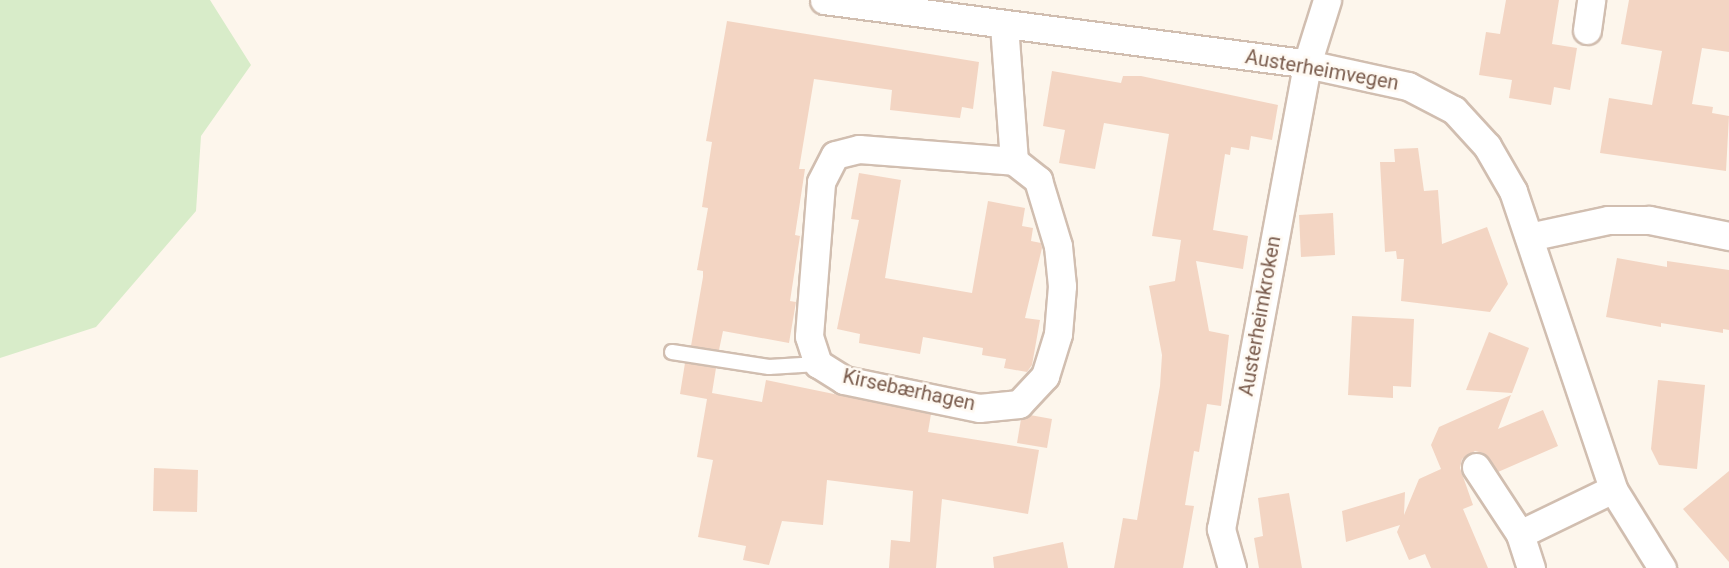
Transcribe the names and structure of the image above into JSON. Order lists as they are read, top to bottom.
{
  "streets": {
    "street": ["Austerheimvegen", "Austerheimkroken", "Kirsebærhagen"]
  },
  "crossings": [
    ["Austerheimvegen", "Austerheimkroken"]
  ]
}
